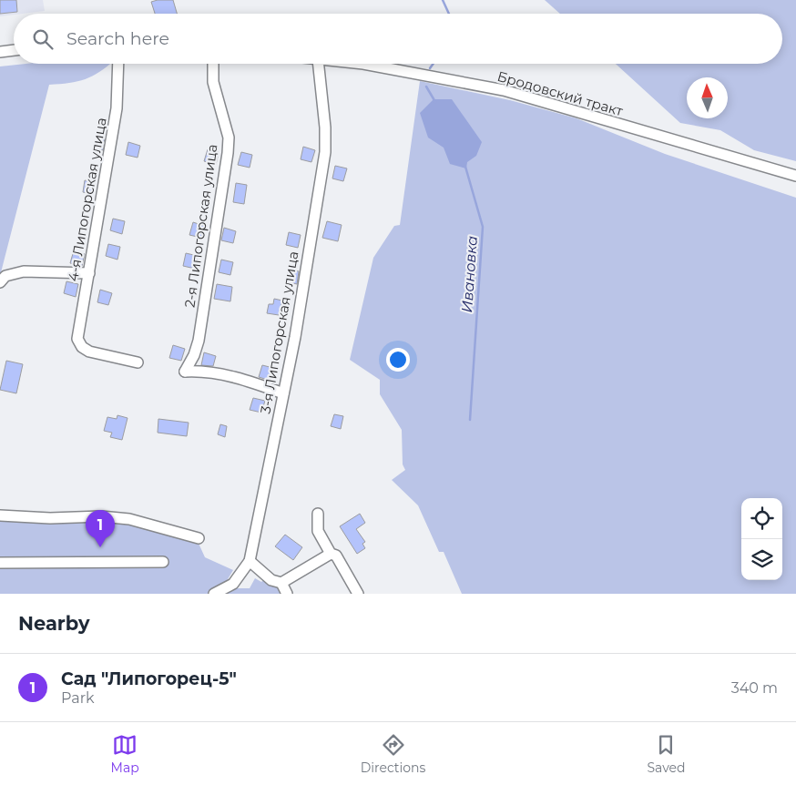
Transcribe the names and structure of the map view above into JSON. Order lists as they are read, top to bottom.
{
  "streets": {
    "street": [
      "Бродовский тракт",
      "4-я Липогорская улица",
      "2-я Липогорская улица",
      "3-я Липогорская улица"
    ]
  },
  "crossings": [
    ["2-я Липогорская улица", "3-я Липогорская улица"]
  ],
  "water": ["Ивановка"],
  "north": "top",
  "page": {
    "search": "Search here",
    "pins": "1",
    "heading": "Nearby",
    "list": [
      {
        "mark": "1",
        "name": "Сад \"Липогорец-5\"",
        "note": "Park",
        "value": "340 m"
      }
    ],
    "nav": ["Map", "Directions", "Saved"]
  }
}
